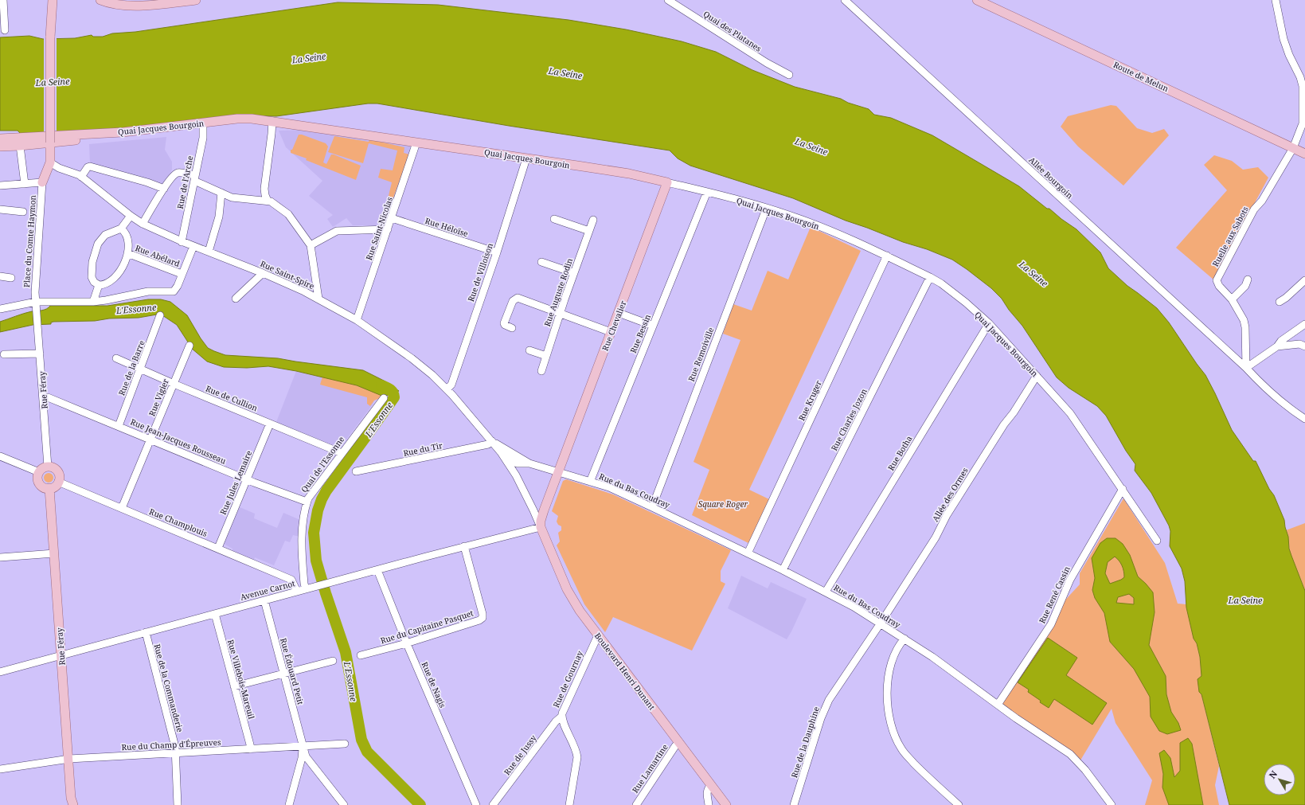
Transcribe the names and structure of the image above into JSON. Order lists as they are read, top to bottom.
{
  "streets": {
    "main road": [
      "Route de Melun",
      "Quai Jacques Bourgoin",
      "Rue Chevalier",
      "Rue Féray",
      "Boulevard Henri Dunant"
    ],
    "street": [
      "Quai des Platanes",
      "Allée Bourgoin",
      "Rue de l'Arche",
      "Rue Héloïse",
      "Rue Saint-Nicolas",
      "Ruelle aux Sabots",
      "Place du Comte Haymon",
      "Rue Abélard",
      "Rue de Villoison",
      "Rue Saint-Spire",
      "Rue Auguste Rodin",
      "Rue Bessin",
      "Rue Remoiville",
      "Rue de la Barre",
      "Rue Vigier",
      "Rue de Cullion",
      "Rue Kruger",
      "Rue Charles Jozon",
      "Rue Jean-Jacques Rousseau",
      "Rue du Tir",
      "Rue Botha",
      "Quai de l'Essonne",
      "Rue Jules Lemaire",
      "Rue du Bas Coudray",
      "Allée des Ormes",
      "Rue Champlouis",
      "Avenue Carnot",
      "Rue René Cassin",
      "Rue du Capitaine Pasquet",
      "Rue Édouard Petit",
      "Rue Villebois-Mareuil",
      "Rue de Gournay",
      "Rue de Nagis",
      "Rue de la Commanderie",
      "Rue de la Dauphine",
      "Rue du Champ d'Épreuves",
      "Rue de Jussy",
      "Rue Lamartine"
    ]
  },
  "crossings": [
    ["Route de Melun", "Ruelle aux Sabots"],
    ["Quai Jacques Bourgoin", "Rue de l'Arche"],
    ["Quai Jacques Bourgoin", "Rue Saint-Nicolas"],
    ["Quai Jacques Bourgoin", "Rue de Villoison"],
    ["Quai Jacques Bourgoin", "Rue Chevalier"],
    ["Quai Jacques Bourgoin", "Rue Bessin"],
    ["Quai Jacques Bourgoin", "Rue Remoiville"],
    ["Quai Jacques Bourgoin", "Rue Kruger"],
    ["Quai Jacques Bourgoin", "Rue Charles Jozon"],
    ["Quai Jacques Bourgoin", "Rue Botha"],
    ["Quai Jacques Bourgoin", "Allée des Ormes"],
    ["Quai Jacques Bourgoin", "Rue René Cassin"],
    ["Allée Bourgoin", "Ruelle aux Sabots"],
    ["Rue de l'Arche", "Rue Saint-Spire"],
    ["Rue Héloïse", "Rue Saint-Nicolas"],
    ["Rue Héloïse", "Rue de Villoison"],
    ["Rue Saint-Nicolas", "Rue Saint-Spire"],
    ["Place du Comte Haymon", "Rue Féray"],
    ["Rue de Villoison", "Rue Saint-Spire"],
    ["Rue Saint-Spire", "Rue Chevalier"],
    ["Rue Saint-Spire", "Rue du Tir"],
    ["Rue Saint-Spire", "Rue du Bas Coudray"],
    ["Rue Saint-Spire", "Avenue Carnot"],
    ["Rue Saint-Spire", "Boulevard Henri Dunant"],
    ["Rue Chevalier", "Rue du Bas Coudray"],
    ["Rue Chevalier", "Avenue Carnot"],
    ["Rue Chevalier", "Boulevard Henri Dunant"],
    ["Rue Bessin", "Rue du Bas Coudray"],
    ["Rue Remoiville", "Rue du Bas Coudray"],
    ["Rue de la Barre", "Rue de Cullion"],
    ["Rue de la Barre", "Rue Jean-Jacques Rousseau"],
    ["Rue Féray", "Rue Jean-Jacques Rousseau"],
    ["Rue Féray", "Rue Champlouis"],
    ["Rue Féray", "Avenue Carnot"],
    ["Rue Féray", "Rue du Champ d'Épreuves"],
    ["Rue Vigier", "Rue de Cullion"],
    ["Rue Vigier", "Rue Jean-Jacques Rousseau"],
    ["Rue Vigier", "Rue Champlouis"],
    ["Rue de Cullion", "Quai de l'Essonne"],
    ["Rue de Cullion", "Rue Jules Lemaire"],
    ["Rue Kruger", "Rue du Bas Coudray"],
    ["Rue Charles Jozon", "Rue du Bas Coudray"],
    ["Rue Jean-Jacques Rousseau", "Quai de l'Essonne"],
    ["Rue Jean-Jacques Rousseau", "Rue Jules Lemaire"],
    ["Rue Botha", "Rue du Bas Coudray"],
    ["Quai de l'Essonne", "Rue Champlouis"],
    ["Quai de l'Essonne", "Avenue Carnot"],
    ["Rue Jules Lemaire", "Rue Champlouis"],
    ["Rue du Bas Coudray", "Allée des Ormes"],
    ["Rue du Bas Coudray", "Rue René Cassin"],
    ["Rue du Bas Coudray", "Rue de la Dauphine"],
    ["Allée des Ormes", "Rue de la Dauphine"],
    ["Rue Champlouis", "Avenue Carnot"],
    ["Avenue Carnot", "Rue du Capitaine Pasquet"],
    ["Avenue Carnot", "Rue Édouard Petit"],
    ["Avenue Carnot", "Boulevard Henri Dunant"],
    ["Avenue Carnot", "Rue Villebois-Mareuil"],
    ["Avenue Carnot", "Rue de Nagis"],
    ["Avenue Carnot", "Rue de la Commanderie"],
    ["Rue du Capitaine Pasquet", "Rue de Nagis"],
    ["Rue Édouard Petit", "Rue du Champ d'Épreuves"],
    ["Boulevard Henri Dunant", "Rue de Gournay"],
    ["Boulevard Henri Dunant", "Rue Lamartine"],
    ["Rue Villebois-Mareuil", "Rue du Champ d'Épreuves"],
    ["Rue de Gournay", "Rue de Jussy"],
    ["Rue de la Commanderie", "Rue du Champ d'Épreuves"]
  ],
  "water": ["La Seine", "L'Essonne"],
  "parks": ["Square Roger"],
  "north": "top left"
}
